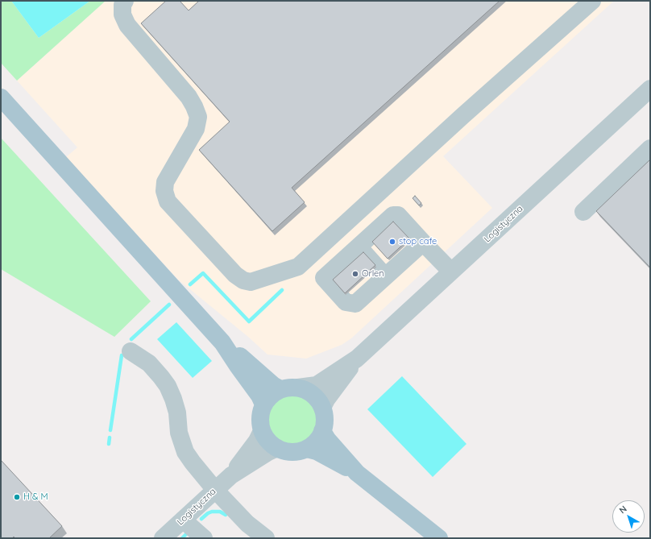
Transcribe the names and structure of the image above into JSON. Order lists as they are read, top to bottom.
{
  "streets": {
    "street": ["Logistyczna"]
  },
  "places": ["stop cafe", "Orlen", "H & M"],
  "north": "top left"
}
